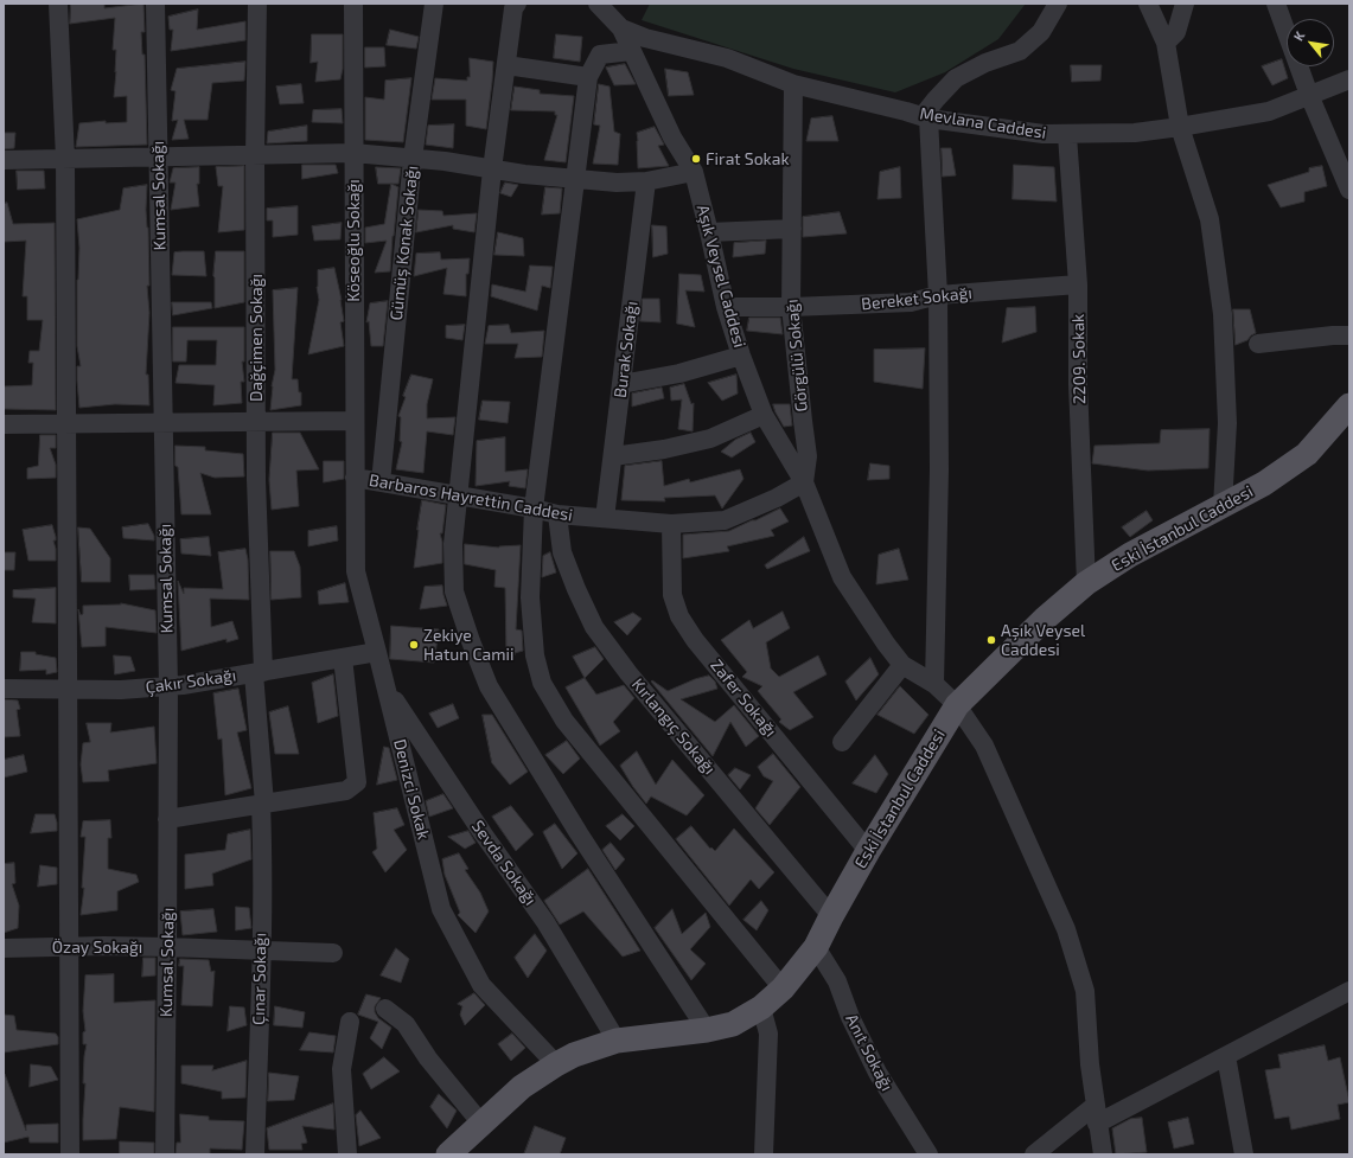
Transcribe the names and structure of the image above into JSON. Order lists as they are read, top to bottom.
{
  "streets": {
    "main road": ["Eski İstanbul Caddesi"],
    "street": [
      "Mevlana Caddesi",
      "Kumsal Sokağı",
      "Köseoğlu Sokağı",
      "Gümüş Konak Sokağı",
      "Aşık Veysel Caddesi",
      "Bereket Sokağı",
      "Dağçimen Sokağı",
      "Burak Sokağı",
      "Görgülü Sokağı",
      "2209. Sokak",
      "Barbaros Hayrettin Caddesi",
      "Çakır Sokağı",
      "Zafer Sokağı",
      "Kırlangıç Sokağı",
      "Denizci Sokak",
      "Sevda Sokağı",
      "Özay Sokağı",
      "Çınar Sokağı",
      "Anıt Sokağı"
    ]
  },
  "crossings": [
    ["Mevlana Caddesi", "Aşık Veysel Caddesi"],
    ["Mevlana Caddesi", "Görgülü Sokağı"],
    ["Mevlana Caddesi", "2209. Sokak"],
    ["Kumsal Sokağı", "Çakır Sokağı"],
    ["Kumsal Sokağı", "Özay Sokağı"],
    ["Köseoğlu Sokağı", "Barbaros Hayrettin Caddesi"],
    ["Köseoğlu Sokağı", "Denizci Sokak"],
    ["Gümüş Konak Sokağı", "Barbaros Hayrettin Caddesi"],
    ["Aşık Veysel Caddesi", "Bereket Sokağı"],
    ["Aşık Veysel Caddesi", "Görgülü Sokağı"],
    ["Aşık Veysel Caddesi", "Barbaros Hayrettin Caddesi"],
    ["Aşık Veysel Caddesi", "Eski İstanbul Caddesi"],
    ["Bereket Sokağı", "Görgülü Sokağı"],
    ["Bereket Sokağı", "2209. Sokak"],
    ["Dağçimen Sokağı", "Çakır Sokağı"],
    ["Dağçimen Sokağı", "Çınar Sokağı"],
    ["Burak Sokağı", "Barbaros Hayrettin Caddesi"],
    ["Görgülü Sokağı", "Barbaros Hayrettin Caddesi"],
    ["2209. Sokak", "Eski İstanbul Caddesi"],
    ["Barbaros Hayrettin Caddesi", "Zafer Sokağı"],
    ["Barbaros Hayrettin Caddesi", "Kırlangıç Sokağı"],
    ["Barbaros Hayrettin Caddesi", "Denizci Sokak"],
    ["Eski İstanbul Caddesi", "Zafer Sokağı"],
    ["Eski İstanbul Caddesi", "Kırlangıç Sokağı"],
    ["Eski İstanbul Caddesi", "Denizci Sokak"],
    ["Eski İstanbul Caddesi", "Sevda Sokağı"],
    ["Eski İstanbul Caddesi", "Anıt Sokağı"],
    ["Çakır Sokağı", "Denizci Sokak"],
    ["Denizci Sokak", "Sevda Sokağı"],
    ["Özay Sokağı", "Çınar Sokağı"]
  ],
  "places": ["Firat Sokak", "Aşık Veysel Caddesi", "Zekiye Hatun Camii"],
  "north": "top left"
}
